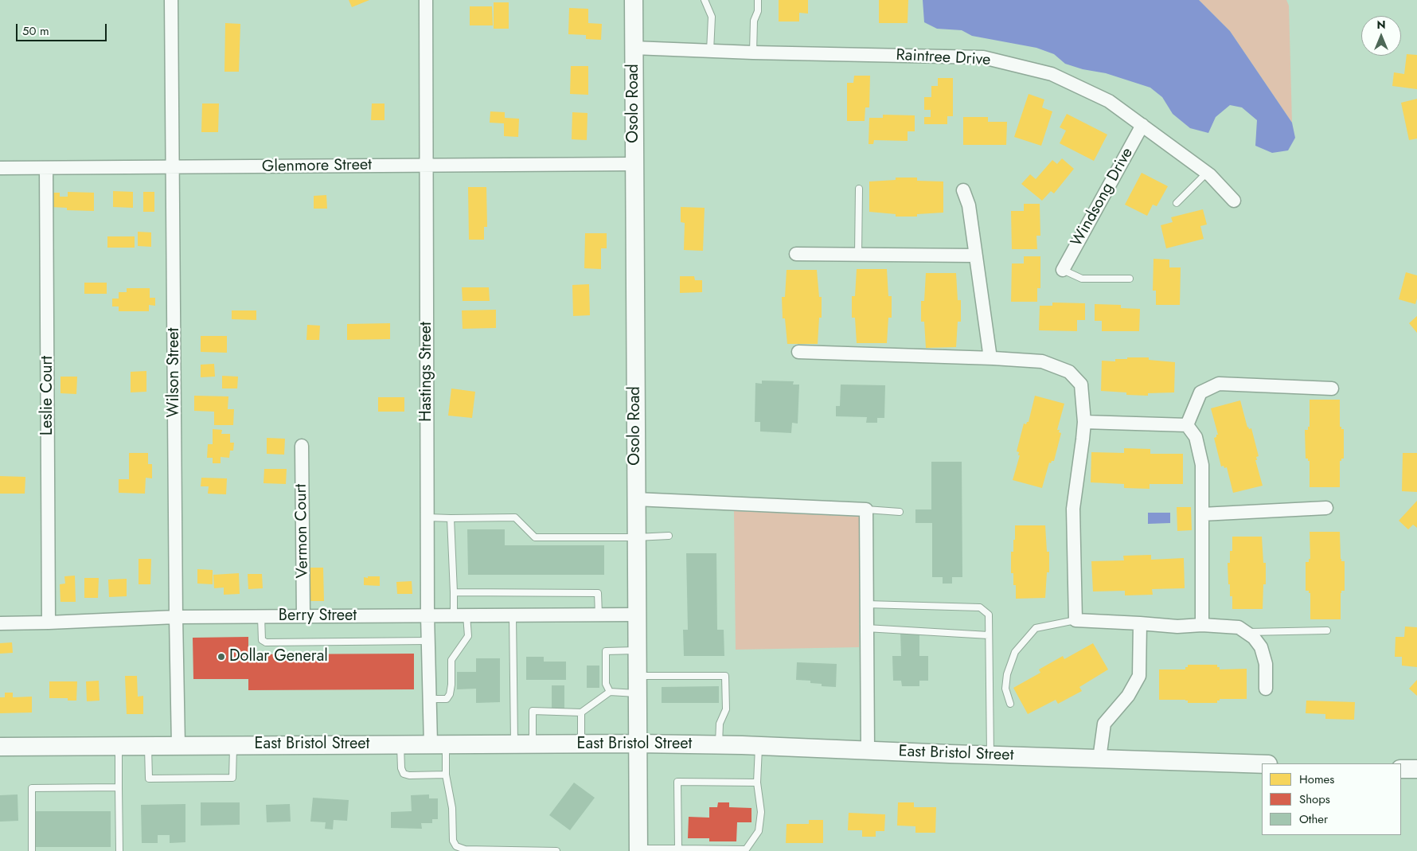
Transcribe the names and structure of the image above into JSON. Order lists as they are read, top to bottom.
{
  "streets": {
    "main road": ["Osolo Road", "East Bristol Street"],
    "street": [
      "Raintree Drive",
      "Glenmore Street",
      "Windsong Drive",
      "Hastings Street",
      "Wilson Street",
      "Leslie Court",
      "Vermon Court",
      "Berry Street"
    ]
  },
  "crossings": [
    ["Raintree Drive", "Osolo Road"],
    ["Raintree Drive", "Windsong Drive"],
    ["Osolo Road", "Glenmore Street"],
    ["Osolo Road", "Berry Street"],
    ["Osolo Road", "East Bristol Street"],
    ["Glenmore Street", "Hastings Street"],
    ["Glenmore Street", "Wilson Street"],
    ["Glenmore Street", "Leslie Court"],
    ["Hastings Street", "Berry Street"],
    ["Hastings Street", "East Bristol Street"],
    ["Wilson Street", "Berry Street"],
    ["Wilson Street", "East Bristol Street"],
    ["Leslie Court", "Berry Street"],
    ["Vermon Court", "Berry Street"]
  ],
  "places": ["Dollar General"],
  "legend": ["Homes", "Shops", "Other"],
  "scale_bar": "50 m",
  "north": "top"
}
